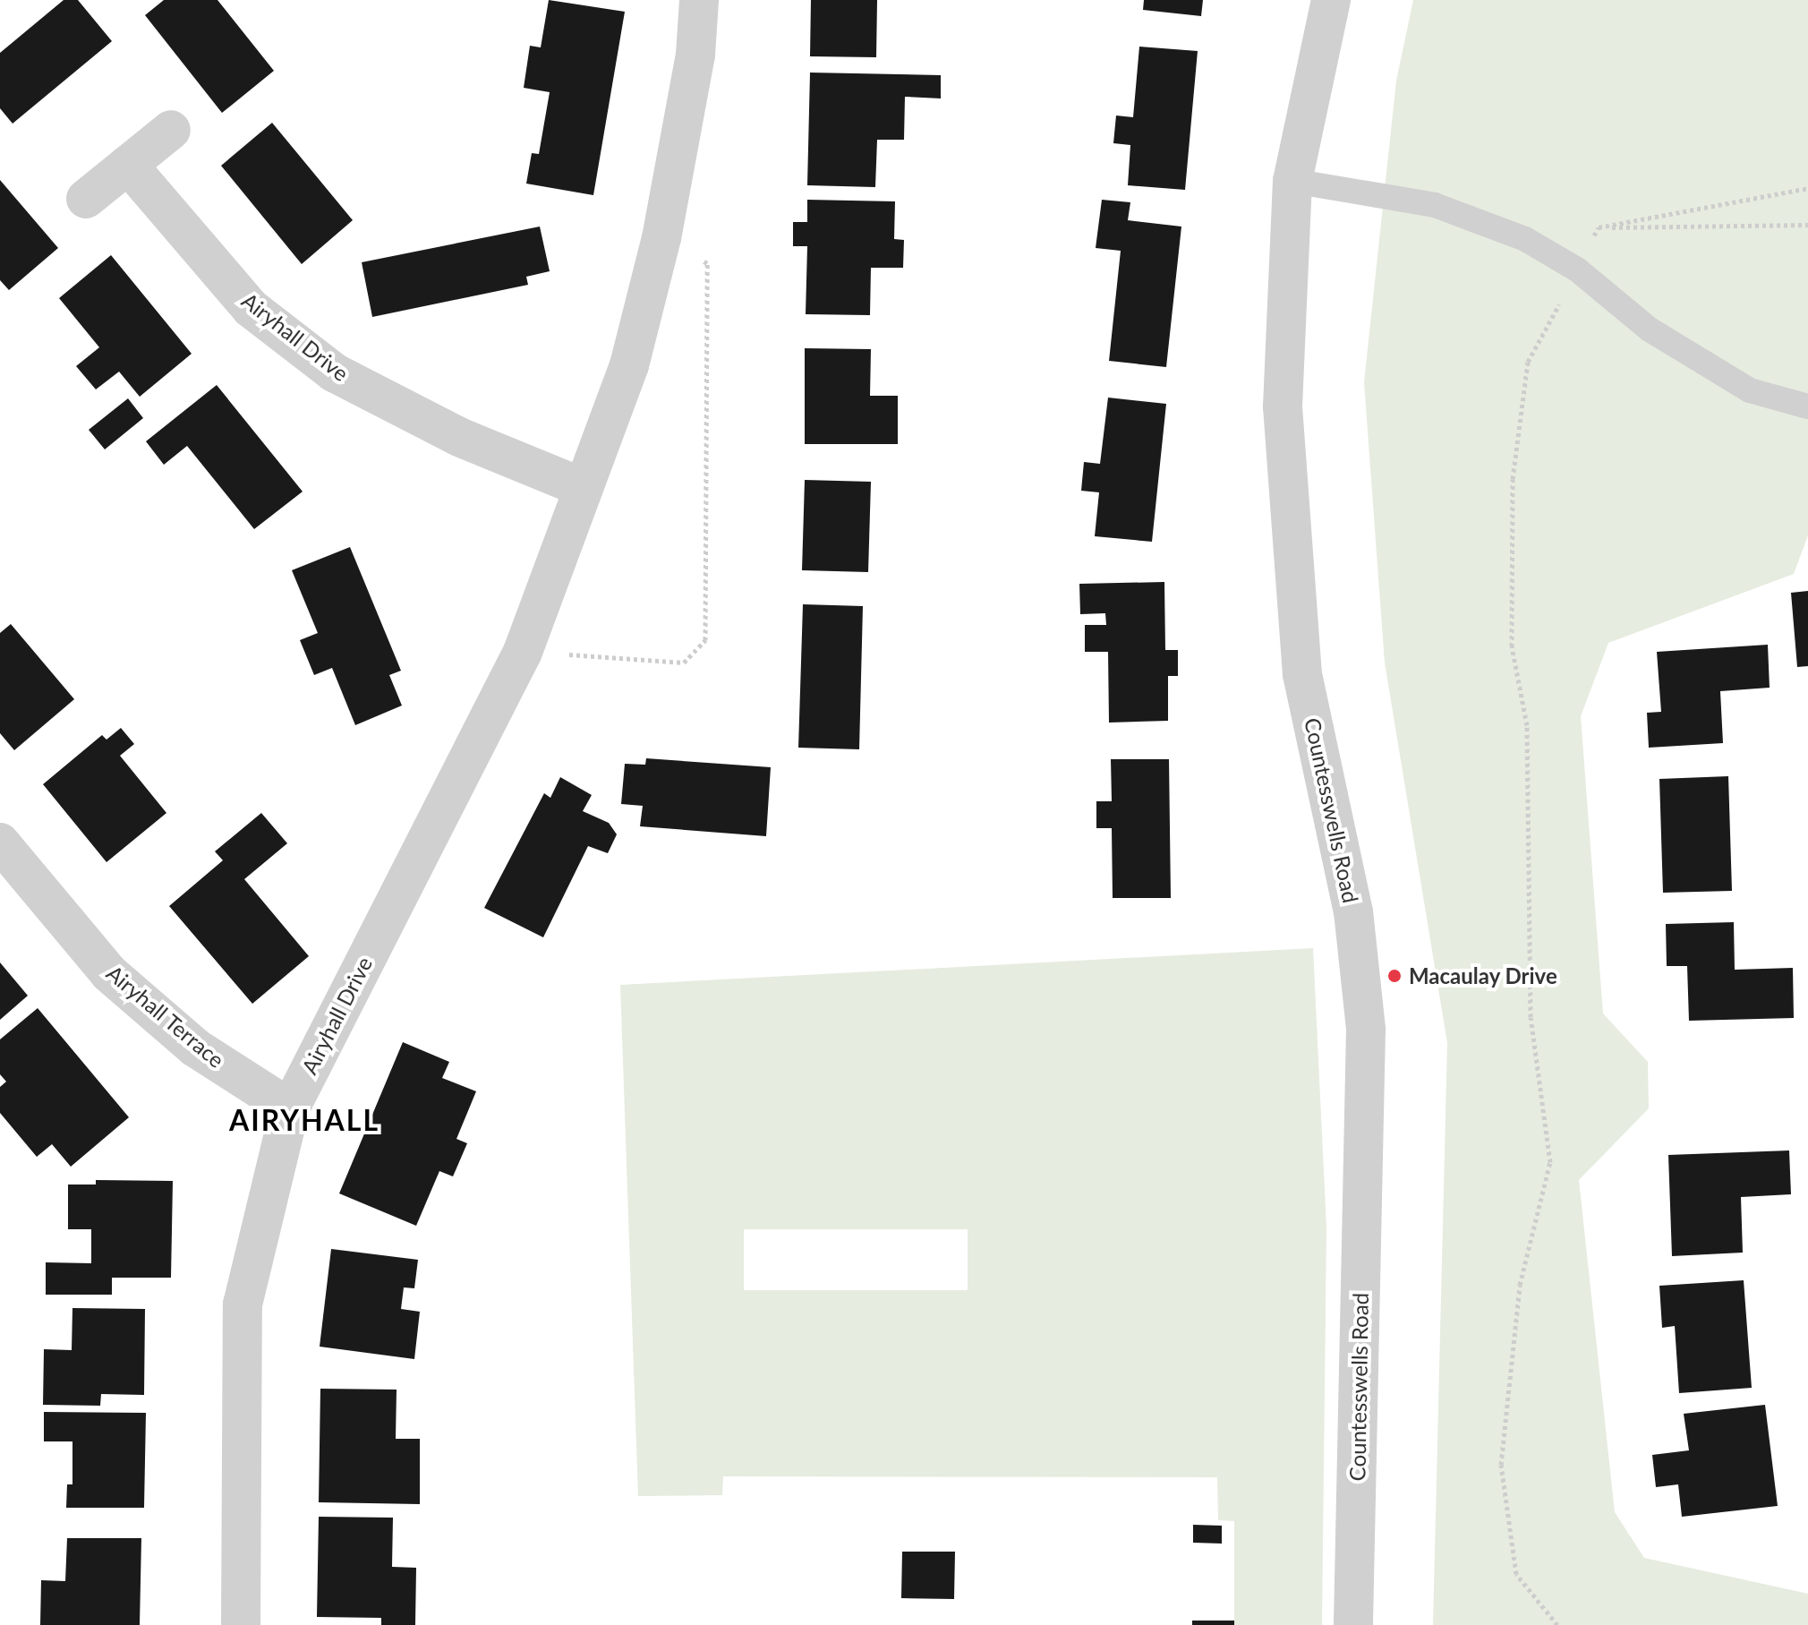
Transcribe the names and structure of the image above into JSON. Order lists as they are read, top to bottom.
{
  "streets": {
    "street": ["Airyhall Drive", "Countesswells Road", "Airyhall Terrace"]
  },
  "crossings": [
    ["Airyhall Drive", "Airyhall Terrace"]
  ],
  "districts": ["AIRYHALL"],
  "places": ["Macaulay Drive"]
}
